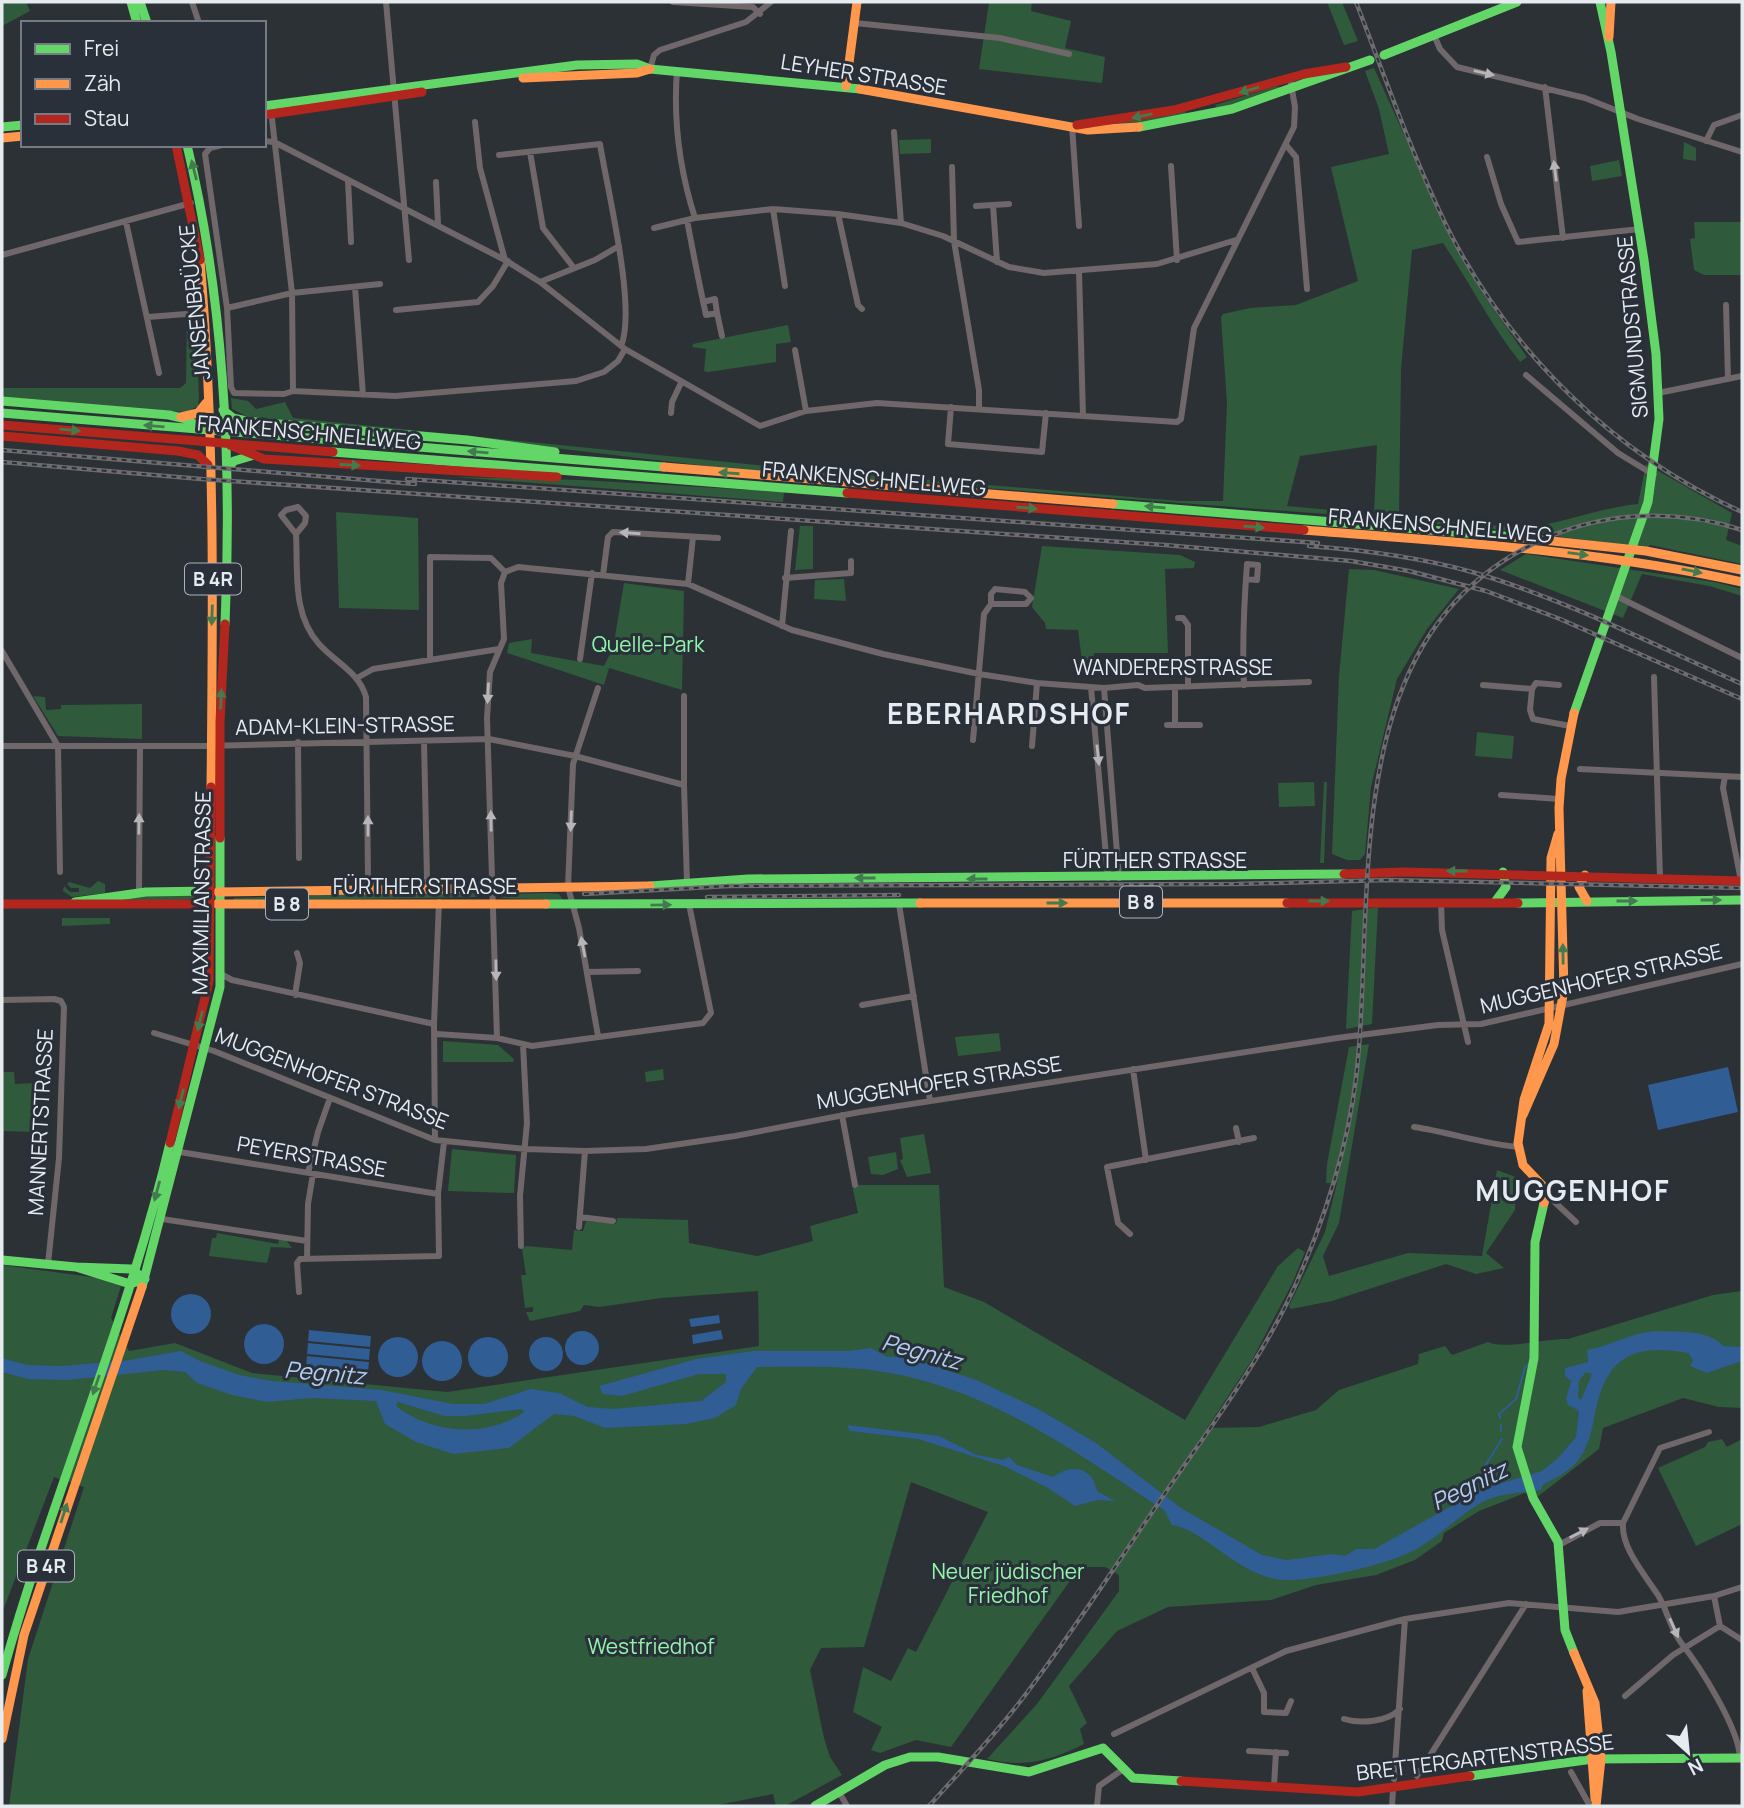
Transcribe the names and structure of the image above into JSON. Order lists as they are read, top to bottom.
{
  "streets": {
    "main road": [
      "LEYHER STRASSE",
      "JANSENBRÜCKE",
      "SIGMUNDSTRASSE",
      "FRANKENSCHNELLWEG",
      "B 4R",
      "FÜRTHER STRASSE",
      "MAXIMILIANSTRASSE",
      "B 8",
      "BRETTERGARTENSTRASSE"
    ],
    "street": [
      "WANDERERSTRASSE",
      "ADAM-KLEIN-STRASSE",
      "MUGGENHOFER STRASSE",
      "MANNERTSTRASSE",
      "PEYERSTRASSE"
    ]
  },
  "crossings": [
    ["JANSENBRÜCKE", "MAXIMILIANSTRASSE"],
    ["SIGMUNDSTRASSE", "FÜRTHER STRASSE"],
    ["SIGMUNDSTRASSE", "MUGGENHOFER STRASSE"],
    ["B 4R", "MAXIMILIANSTRASSE"],
    ["ADAM-KLEIN-STRASSE", "MAXIMILIANSTRASSE"],
    ["FÜRTHER STRASSE", "MAXIMILIANSTRASSE"],
    ["MAXIMILIANSTRASSE", "MUGGENHOFER STRASSE"],
    ["MAXIMILIANSTRASSE", "PEYERSTRASSE"]
  ],
  "districts": ["EBERHARDSHOF", "MUGGENHOF"],
  "water": ["Pegnitz"],
  "parks": ["Quelle-Park", "Neuer jüdischer Friedhof", "Westfriedhof"],
  "legend": ["Frei", "Zäh", "Stau"],
  "north": "bottom right"
}
